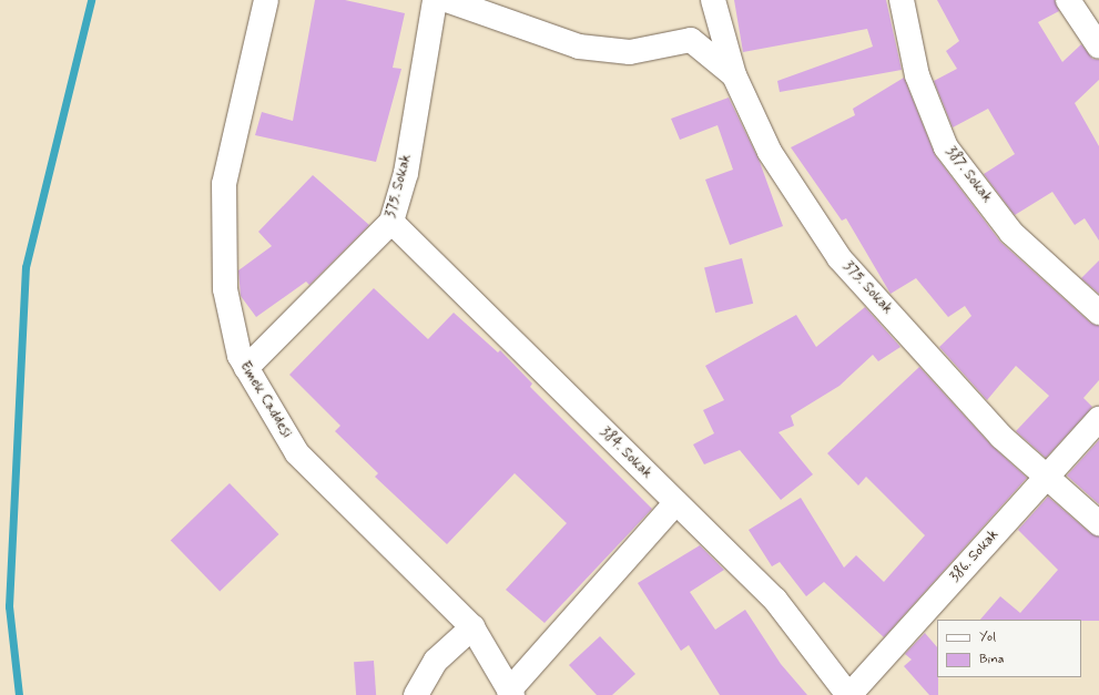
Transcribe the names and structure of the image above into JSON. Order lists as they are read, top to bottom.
{
  "streets": {
    "street": [
      "387. Sokak",
      "375. Sokak",
      "Emek Caddesi",
      "384. Sokak",
      "386. Sokak"
    ]
  },
  "crossings": [
    ["375. Sokak", "Emek Caddesi"],
    ["375. Sokak", "384. Sokak"],
    ["375. Sokak", "386. Sokak"],
    ["384. Sokak", "386. Sokak"]
  ],
  "legend": ["Yol", "Bina"]
}
